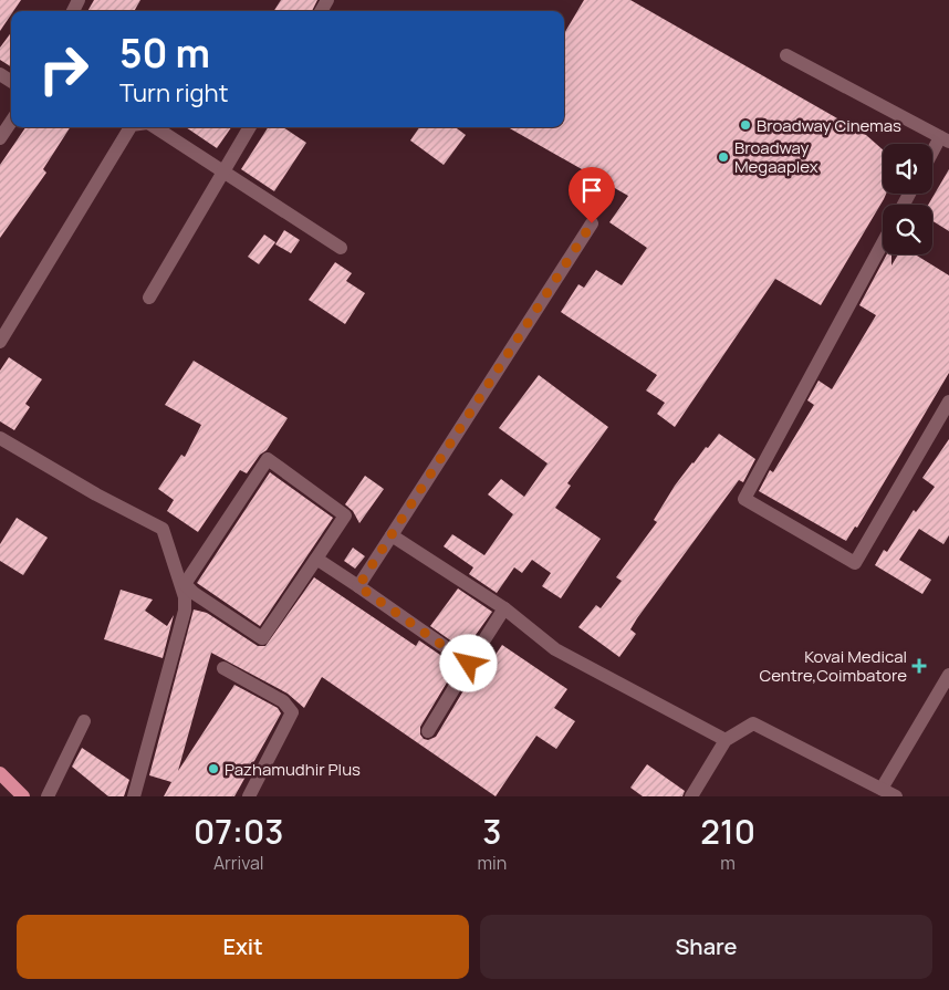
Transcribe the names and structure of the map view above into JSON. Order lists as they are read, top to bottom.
{
  "places": {
    "other": ["Broadway Cinemas", "Broadway Megaaplex", "Pazhamudhir Plus"],
    "health": ["Kovai Medical Centre,Coimbatore"]
  },
  "page": {
    "turn": ["50 m", "Turn right"],
    "eta": [
      "07:03",
      "Arrival",
      "3",
      "min",
      "210",
      "m"
    ],
    "buttons": ["Exit", "Share"]
  }
}
